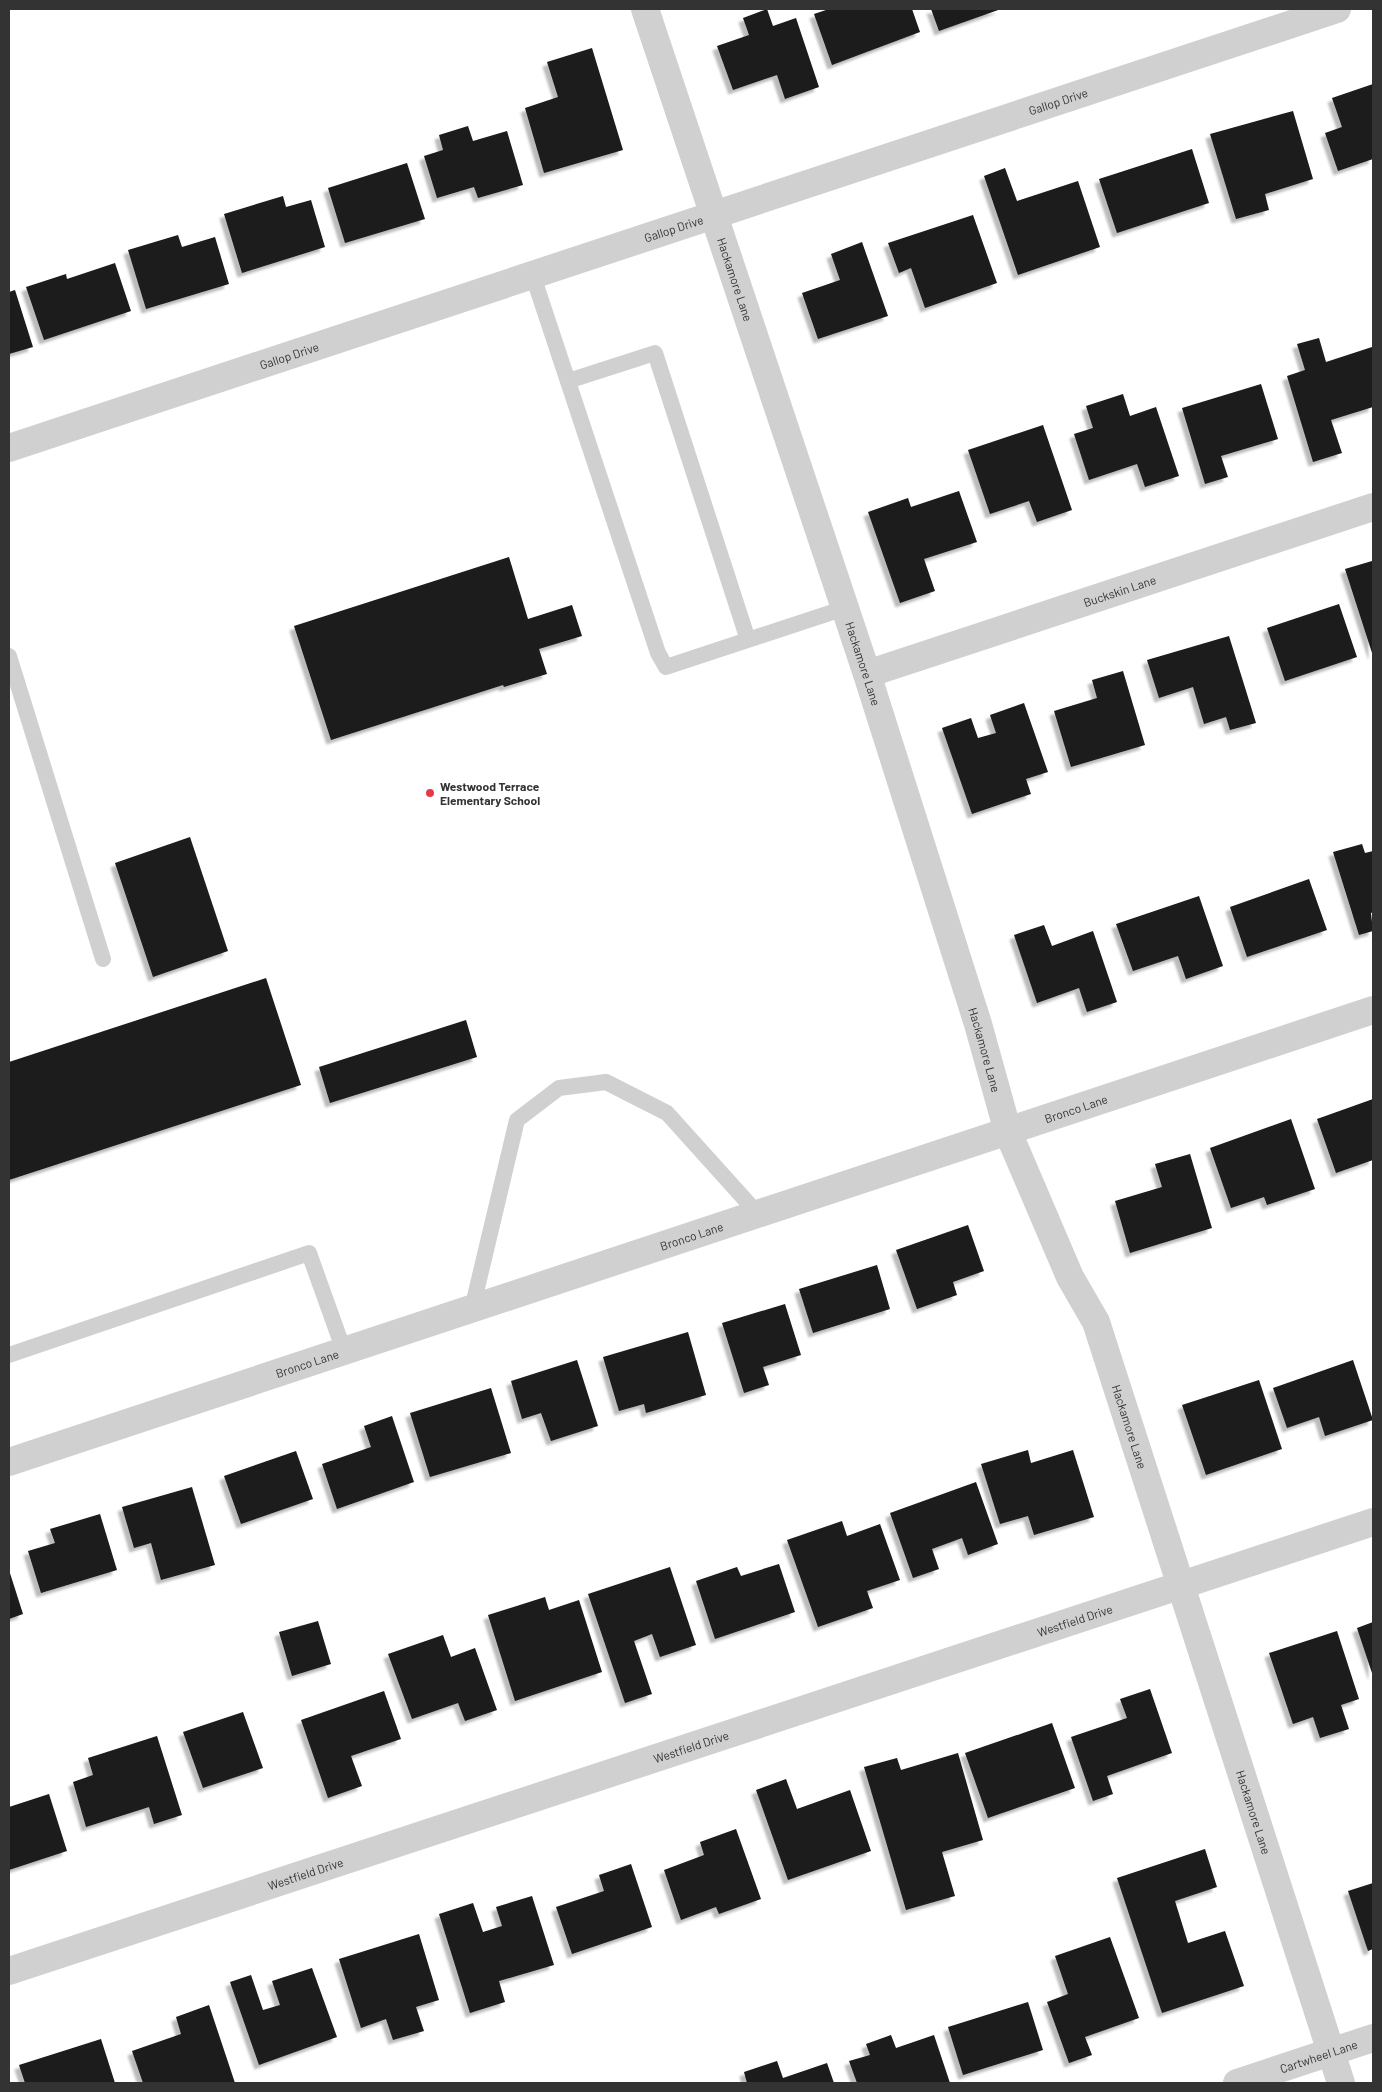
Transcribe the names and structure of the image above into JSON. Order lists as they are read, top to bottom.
{
  "streets": {
    "street": [
      "Gallop Drive",
      "Hackamore Lane",
      "Buckskin Lane",
      "Bronco Lane",
      "Westfield Drive",
      "Cartwheel Lane"
    ]
  },
  "crossings": [
    ["Gallop Drive", "Hackamore Lane"],
    ["Hackamore Lane", "Buckskin Lane"],
    ["Hackamore Lane", "Bronco Lane"],
    ["Hackamore Lane", "Westfield Drive"],
    ["Hackamore Lane", "Cartwheel Lane"]
  ],
  "places": ["Westwood Terrace Elementary School"]
}
